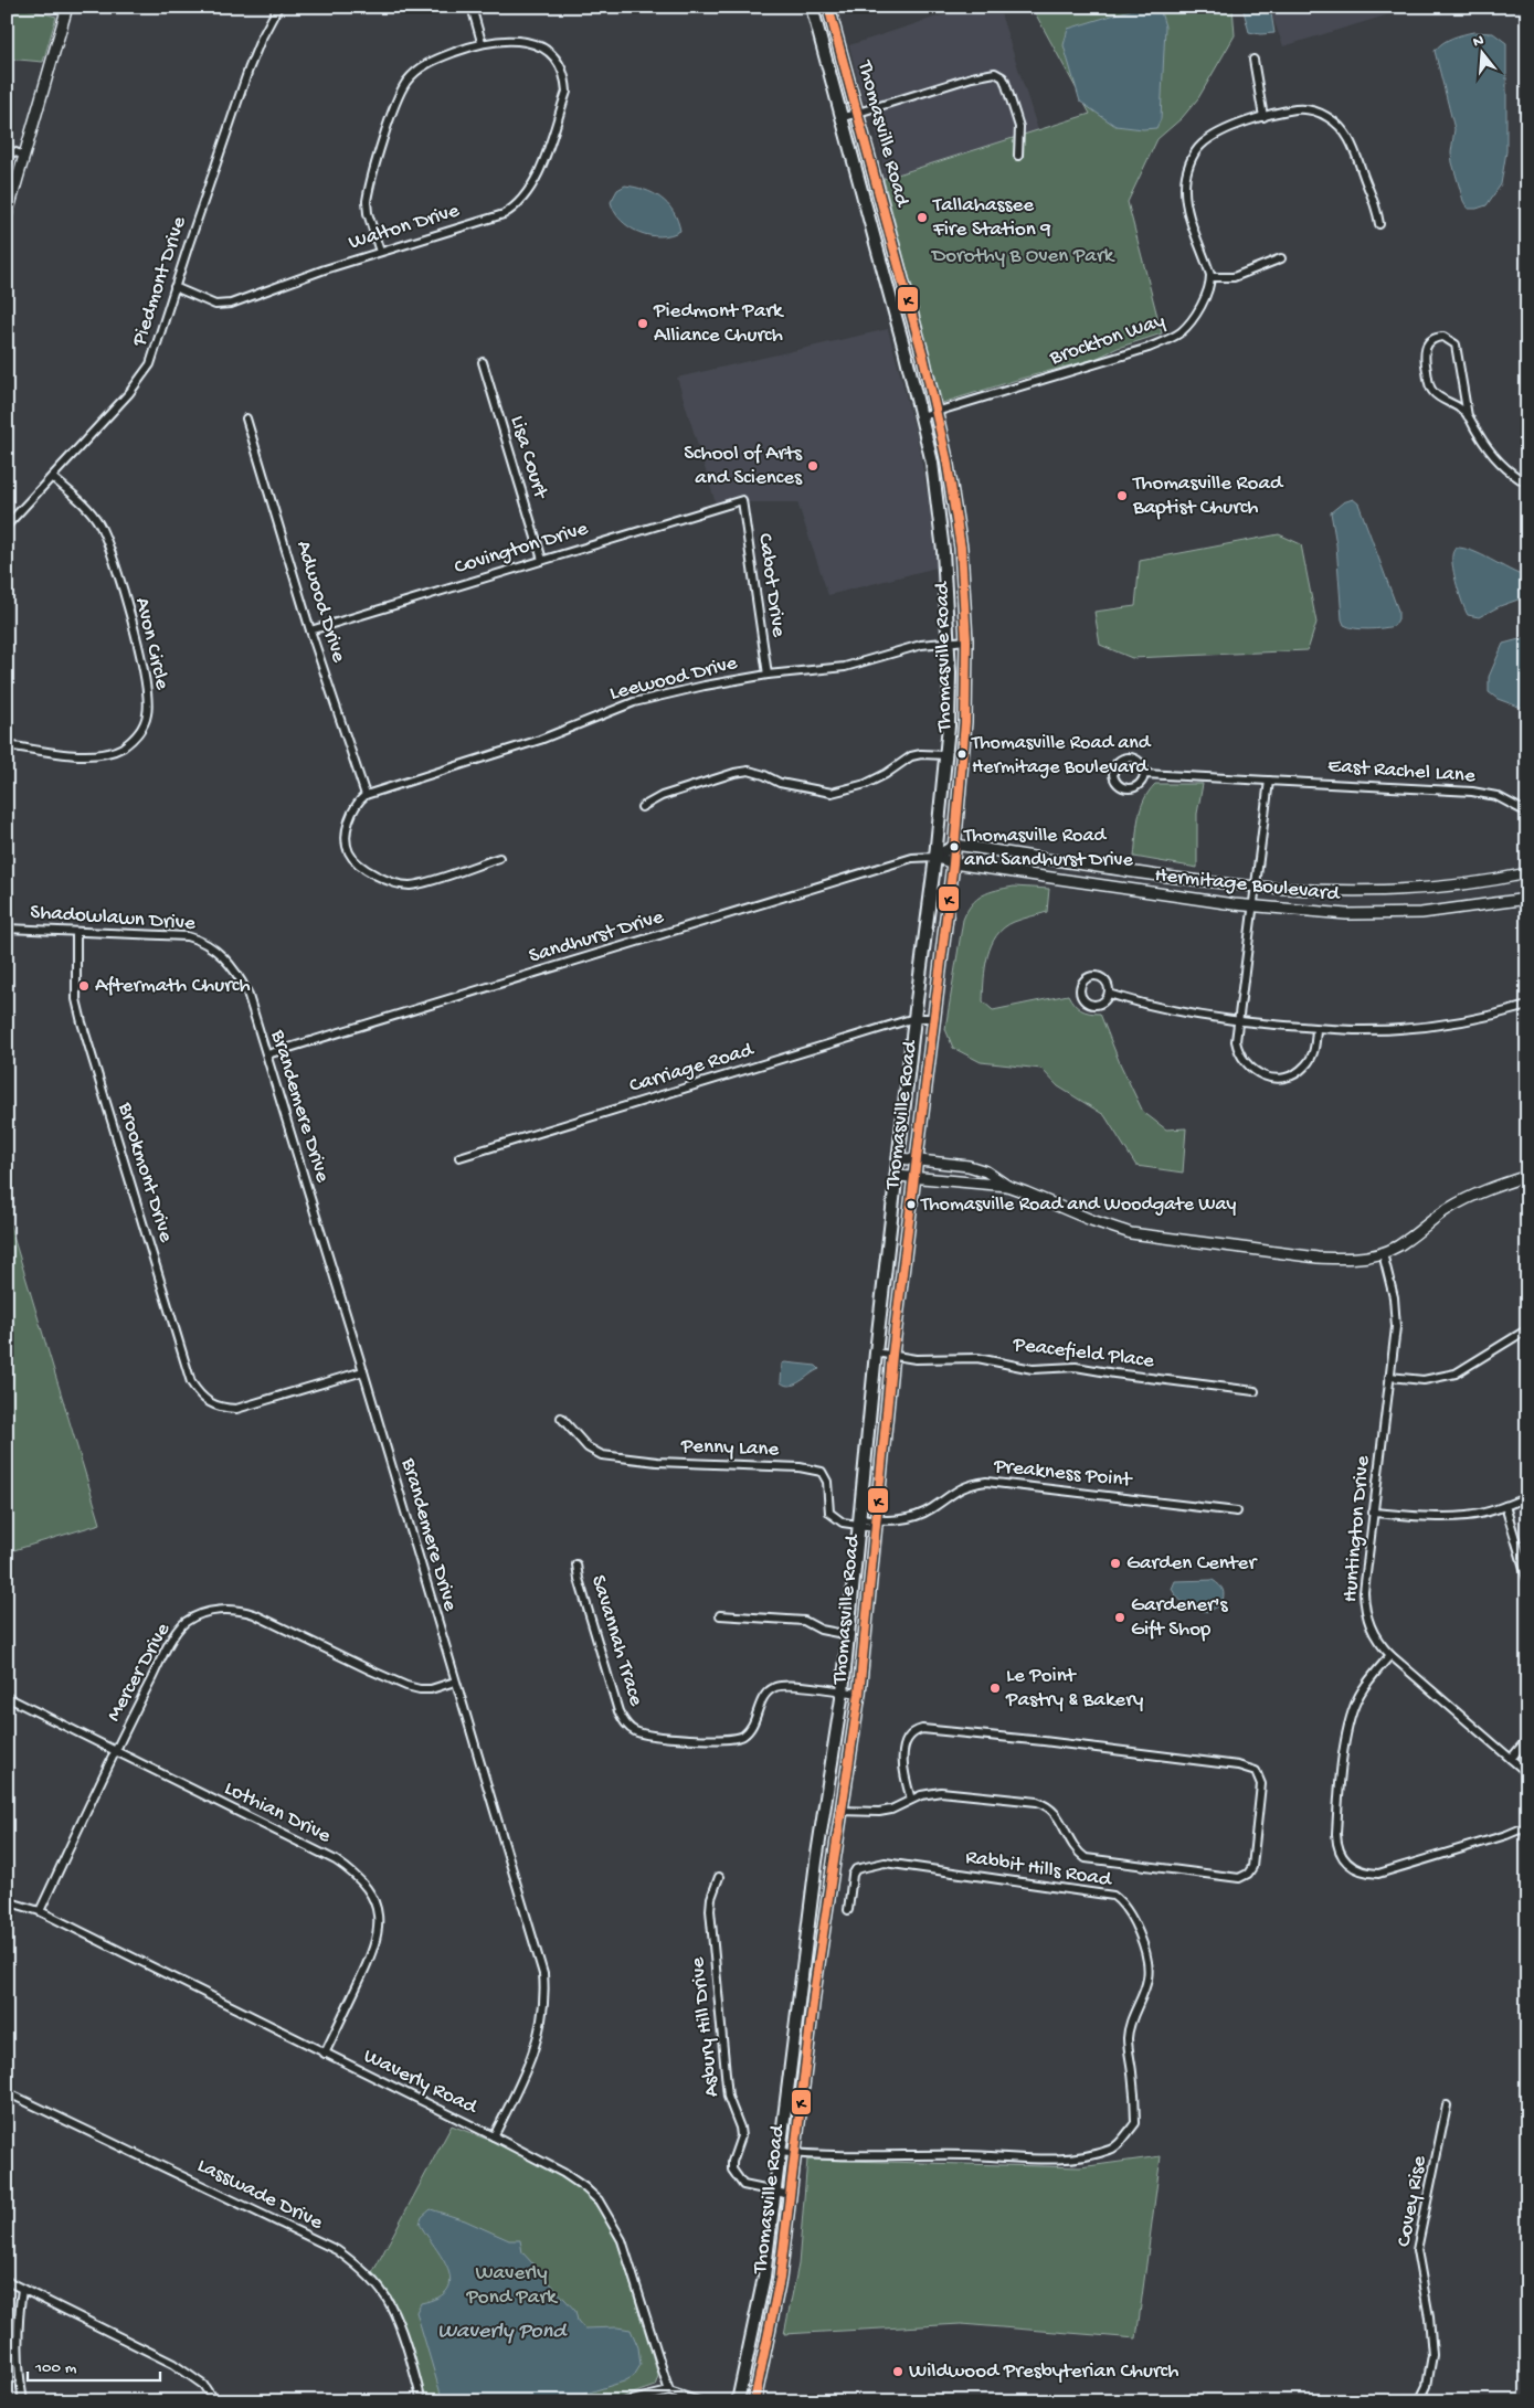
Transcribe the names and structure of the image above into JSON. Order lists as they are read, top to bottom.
{
  "streets": {
    "main road": ["Thomasville Road"],
    "street": [
      "Walton Drive",
      "Piedmont Drive",
      "Brockton Way",
      "Lisa Court",
      "Covington Drive",
      "Cabot Drive",
      "Adwood Drive",
      "Avon Circle",
      "Leewood Drive",
      "East Rachel Lane",
      "Hermitage Boulevard",
      "Shadowlawn Drive",
      "Sandhurst Drive",
      "Carriage Road",
      "Brandemere Drive",
      "Brookmont Drive",
      "Peacefield Place",
      "Penny Lane",
      "Preakness Point",
      "Huntington Drive",
      "Savannah Trace",
      "Mercer Drive",
      "Lothian Drive",
      "Rabbit Hills Road",
      "Asbury Hill Drive",
      "Waverly Road",
      "Lasswade Drive",
      "Covey Rise"
    ]
  },
  "crossings": [
    ["Thomasville Road", "Brockton Way"],
    ["Thomasville Road", "Leewood Drive"],
    ["Thomasville Road", "Hermitage Boulevard"],
    ["Thomasville Road", "Sandhurst Drive"],
    ["Thomasville Road", "Carriage Road"],
    ["Thomasville Road", "Peacefield Place"],
    ["Thomasville Road", "Penny Lane"],
    ["Thomasville Road", "Preakness Point"],
    ["Thomasville Road", "Savannah Trace"],
    ["Thomasville Road", "Rabbit Hills Road"],
    ["Thomasville Road", "Asbury Hill Drive"],
    ["Walton Drive", "Piedmont Drive"],
    ["Piedmont Drive", "Avon Circle"],
    ["Lisa Court", "Covington Drive"],
    ["Covington Drive", "Cabot Drive"],
    ["Covington Drive", "Adwood Drive"],
    ["Cabot Drive", "Leewood Drive"],
    ["Adwood Drive", "Leewood Drive"],
    ["Hermitage Boulevard", "Sandhurst Drive"],
    ["Shadowlawn Drive", "Brandemere Drive"],
    ["Shadowlawn Drive", "Brookmont Drive"],
    ["Sandhurst Drive", "Brandemere Drive"],
    ["Brandemere Drive", "Brookmont Drive"],
    ["Brandemere Drive", "Mercer Drive"],
    ["Brandemere Drive", "Waverly Road"],
    ["Penny Lane", "Preakness Point"],
    ["Mercer Drive", "Lothian Drive"],
    ["Mercer Drive", "Waverly Road"],
    ["Lothian Drive", "Waverly Road"]
  ],
  "water": ["Waverly Pond"],
  "parks": ["Dorothy B Oven Park", "Waverly Pond Park"],
  "places": [
    "Tallahassee Fire Station 9",
    "Piedmont Park Alliance Church",
    "School of Arts and Sciences",
    "Thomasville Road Baptist Church",
    "Thomasville Road and Hermitage Boulevard",
    "Thomasville Road and Sandhurst Drive",
    "Aftermath Church",
    "Thomasville Road and Woodgate Way",
    "Garden Center",
    "Gardener's Gift Shop",
    "Le Point Pastry & Bakery",
    "Wildwood Presbyterian Church"
  ],
  "lines": ["transit line K"],
  "scale_bar": "100 m",
  "north": "top"
}
